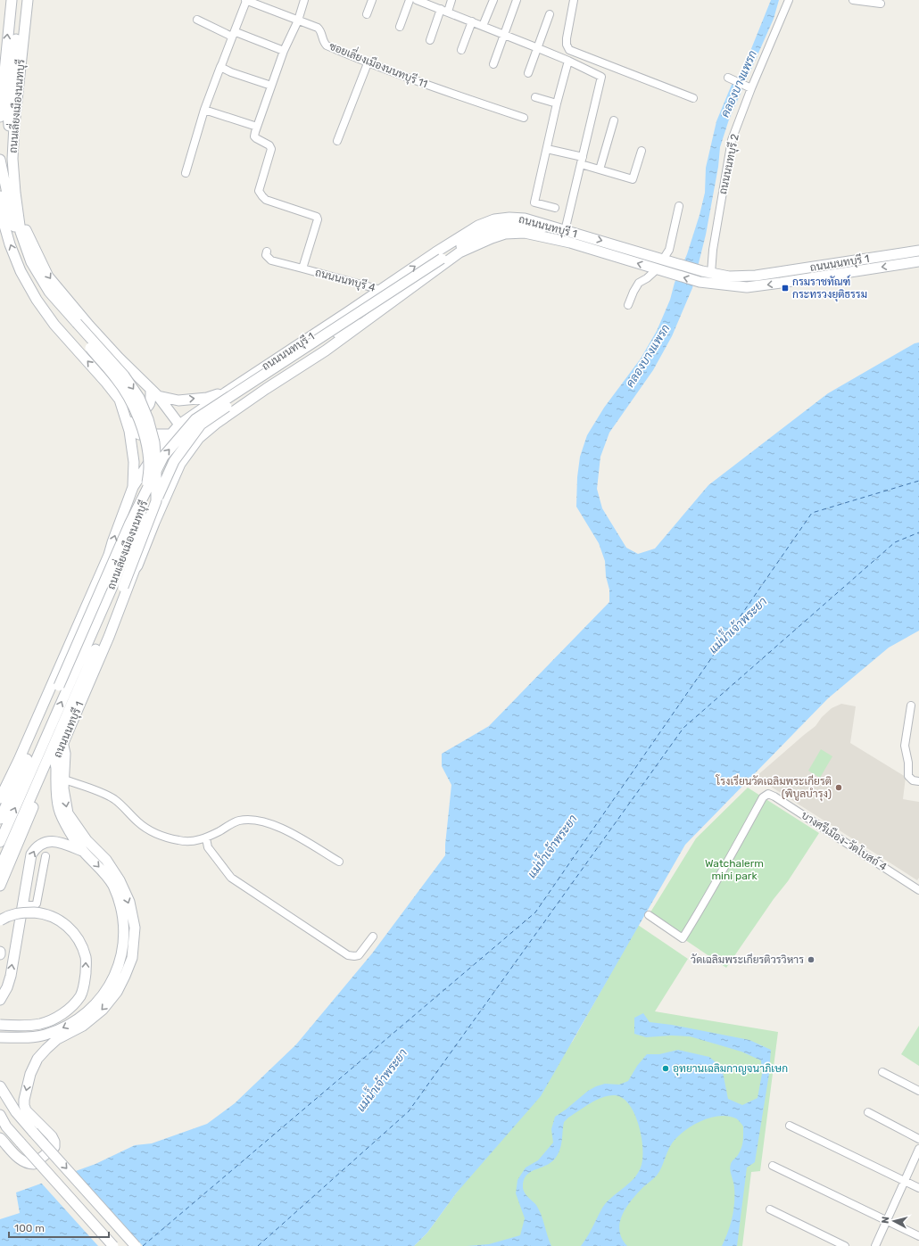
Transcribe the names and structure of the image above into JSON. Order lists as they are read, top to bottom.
{
  "streets": {
    "main road": ["ถนนเลี่ยงเมืองนนทบุรี", "ถนนนนทบุรี 1"],
    "street": [
      "ซอยเลี่ยงเมืองนนทบุรี 11",
      "ถนนนนทบุรี 2",
      "ถนนนนทบุรี 4",
      "บางศรีเมือง-วัดโบสถ์ 4"
    ]
  },
  "crossings": [
    ["ถนนเลี่ยงเมืองนนทบุรี", "ถนนนนทบุรี 1"],
    ["ถนนนนทบุรี 2", "ถนนนนทบุรี 1"],
    ["ถนนนนทบุรี 1", "ถนนนนทบุรี 4"]
  ],
  "water": ["คลองบางแพรก", "แม่น้ำเจ้าพระยา"],
  "parks": ["Watchalerm mini park"],
  "places": {
    "transit": ["กรมราชทัณฑ์ กระทรวงยุติธรรม"],
    "other": ["โรงเรียนวัดเฉลิมพระเกียรติ (พิบูลบำรุง)", "วัดเฉลิมพระเกียรติวรวิหาร", "อุทยานเฉลิมกาญจนาภิเษก"]
  },
  "scale_bar": "100 m",
  "north": "left"
}
